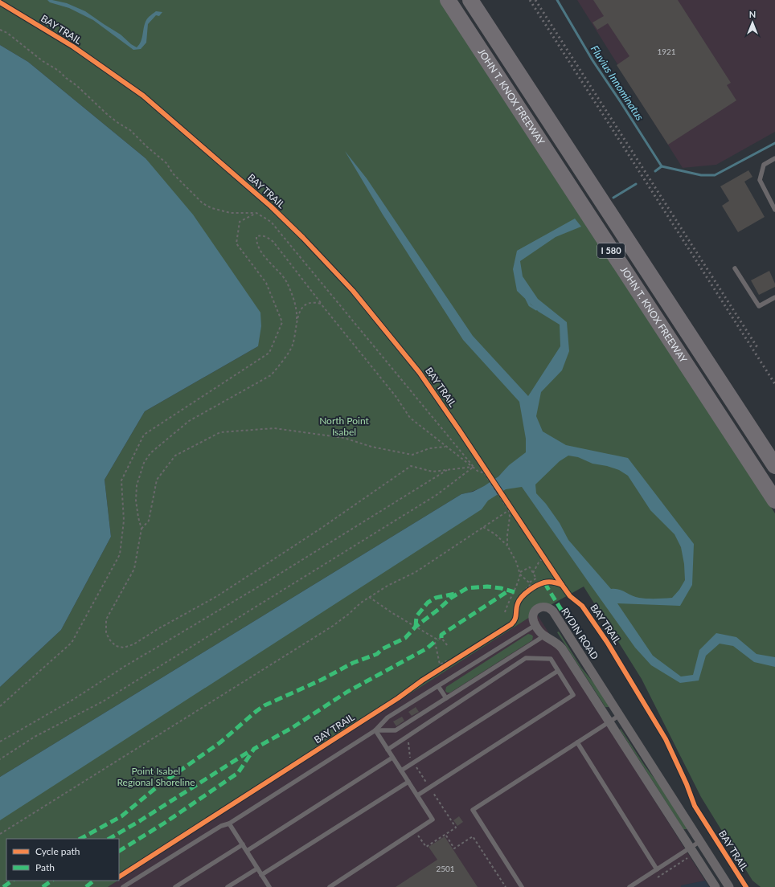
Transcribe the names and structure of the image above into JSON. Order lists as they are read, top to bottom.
{
  "streets": {
    "highway": ["JOHN T. KNOX FREEWAY", "I 580"],
    "street": ["RYDIN ROAD"],
    "cycle path": ["BAY TRAIL"]
  },
  "water": ["Fluvius Innominatus"],
  "parks": ["North Point Isabel", "Point Isabel Regional Shoreline"],
  "house_numbers": ["1921", "2501"],
  "legend": ["Cycle path", "Path"],
  "north": "top"
}
